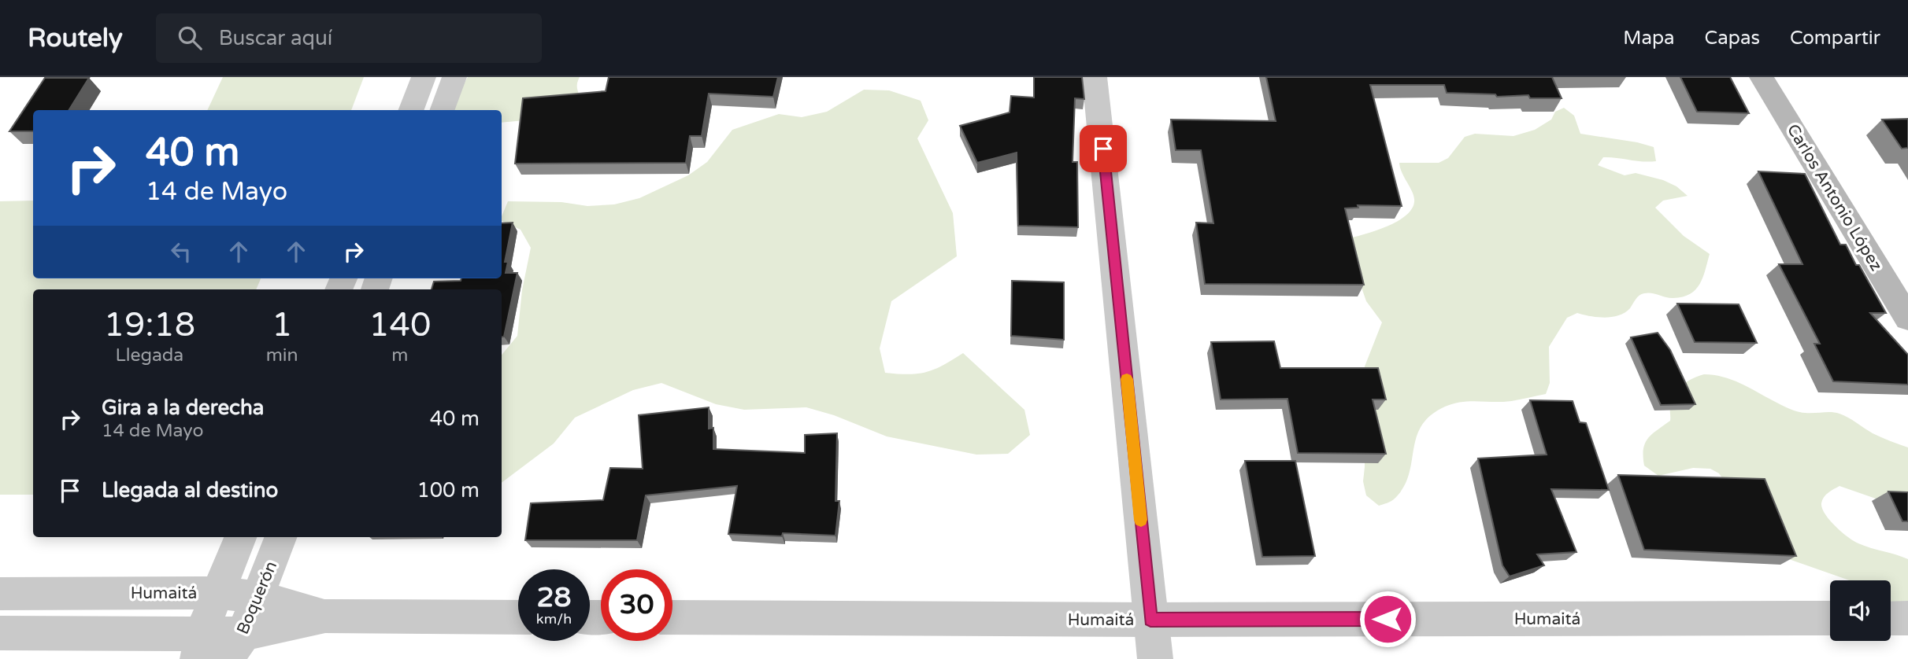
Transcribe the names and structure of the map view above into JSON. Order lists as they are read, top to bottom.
{
  "streets": {
    "main road": ["Carlos Antonio López"],
    "street": ["Humaitá", "Boquerón"]
  },
  "crossings": [
    ["Humaitá", "Boquerón"]
  ],
  "page": {
    "header": "Routely",
    "search": "Buscar aquí",
    "nav": ["Mapa", "Capas", "Compartir"],
    "turn": ["40 m", "14 de Mayo"],
    "eta": [
      "19:18",
      "Llegada",
      "1",
      "min",
      "140",
      "m"
    ],
    "list": [
      {
        "name": "Gira a la derecha",
        "note": "14 de Mayo",
        "value": "40 m"
      },
      {
        "name": "Llegada al destino",
        "value": "100 m"
      }
    ],
    "speed": "28 km/h",
    "limit": "30"
  }
}
